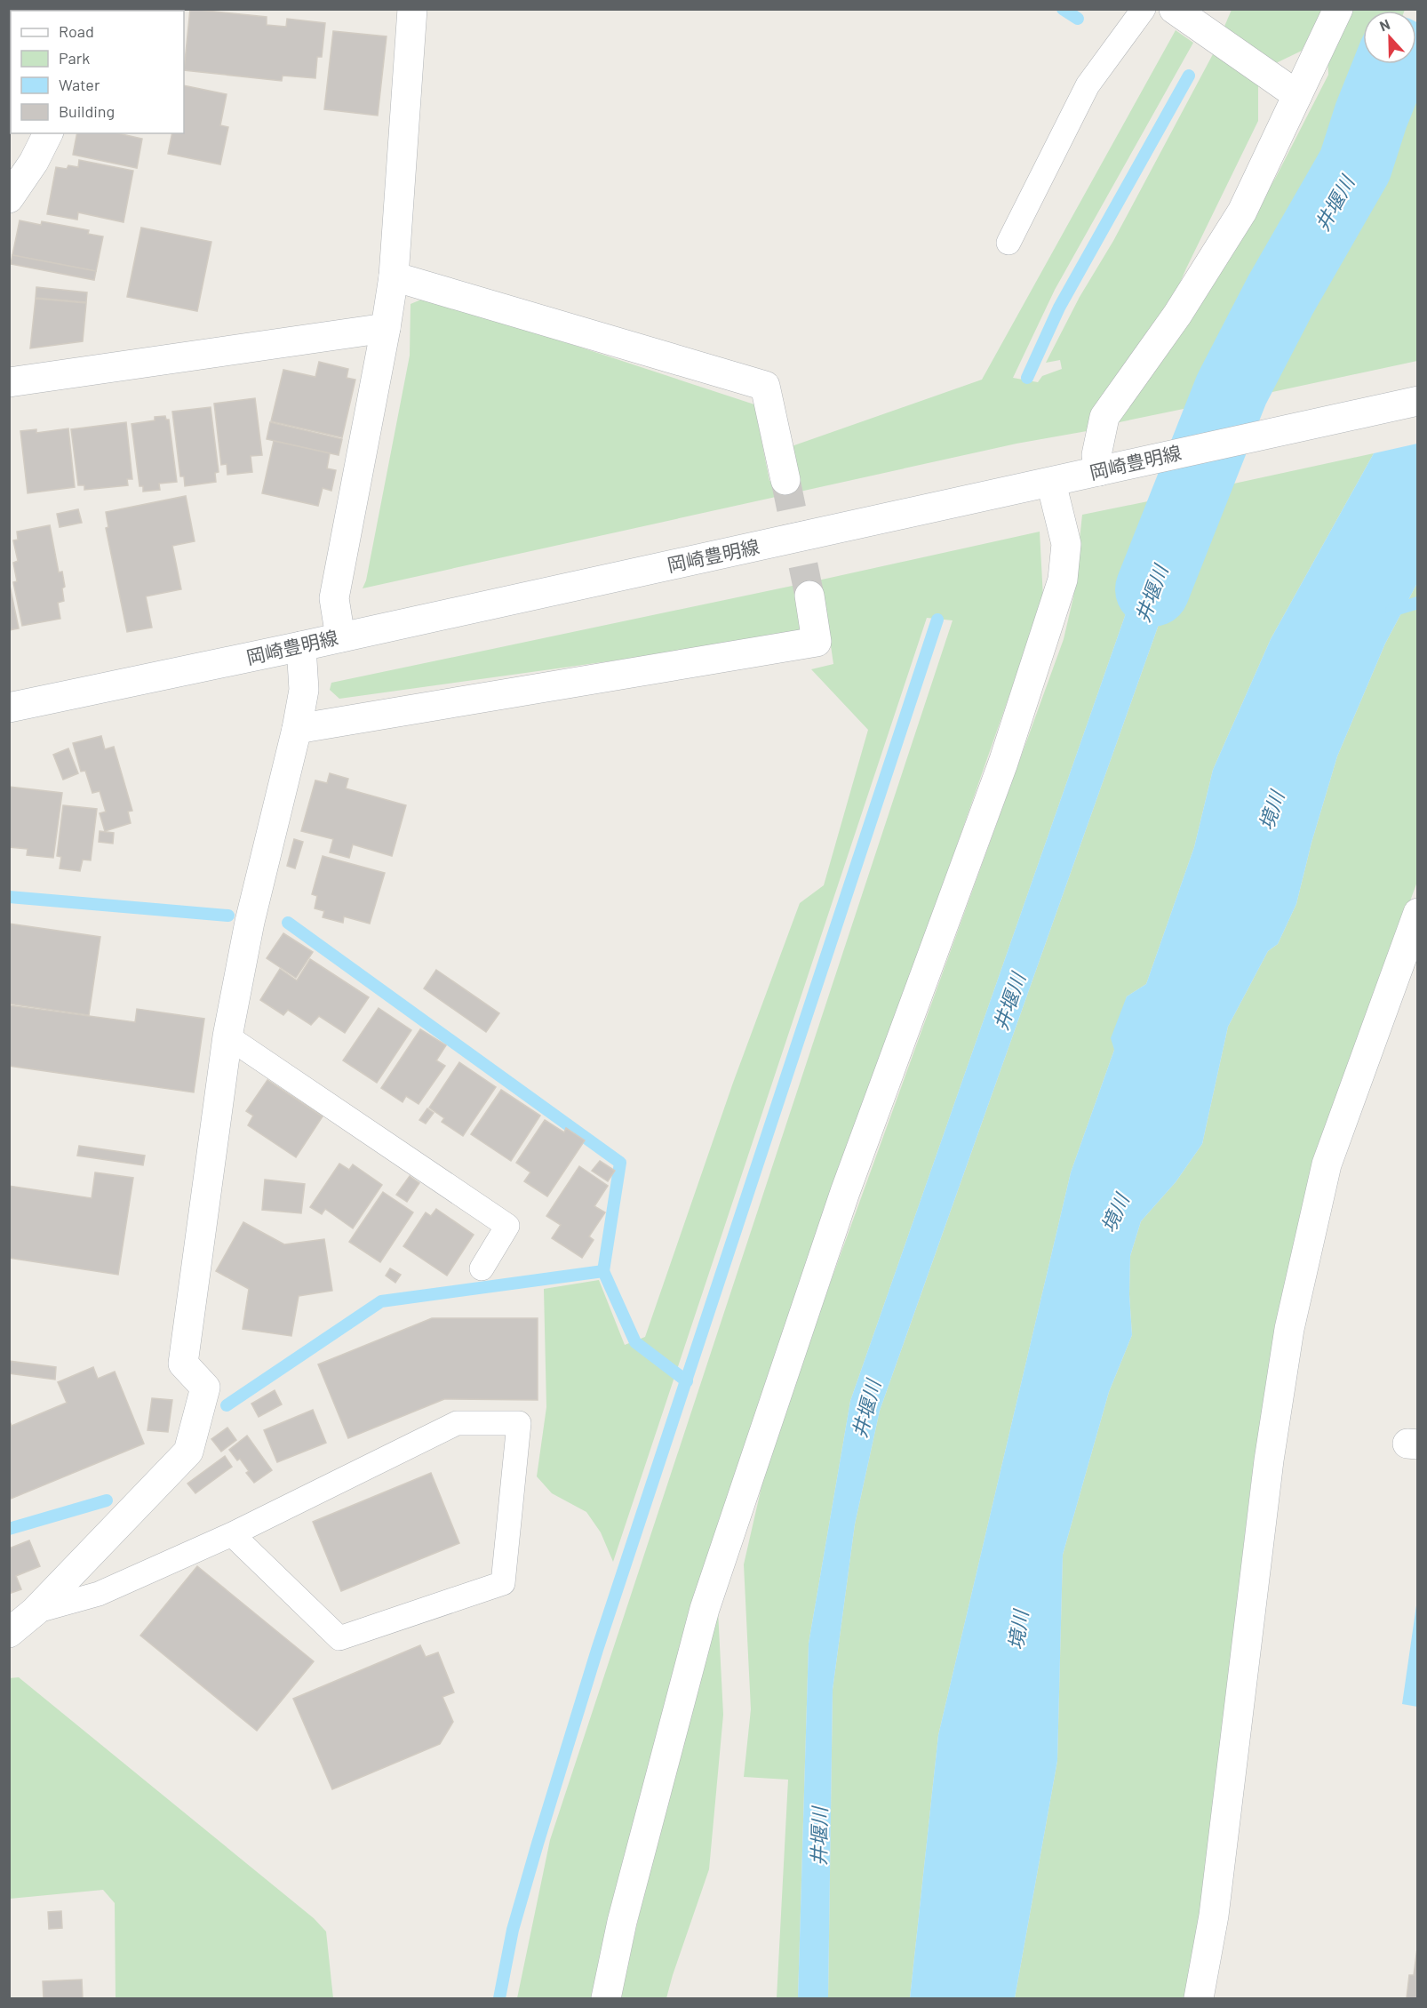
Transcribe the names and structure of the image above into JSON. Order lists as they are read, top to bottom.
{
  "streets": {
    "street": ["岡崎豊明線"]
  },
  "water": ["井堰川", "境川"],
  "legend": [
    "Road",
    "Park",
    "Water",
    "Building"
  ],
  "north": "top"
}
